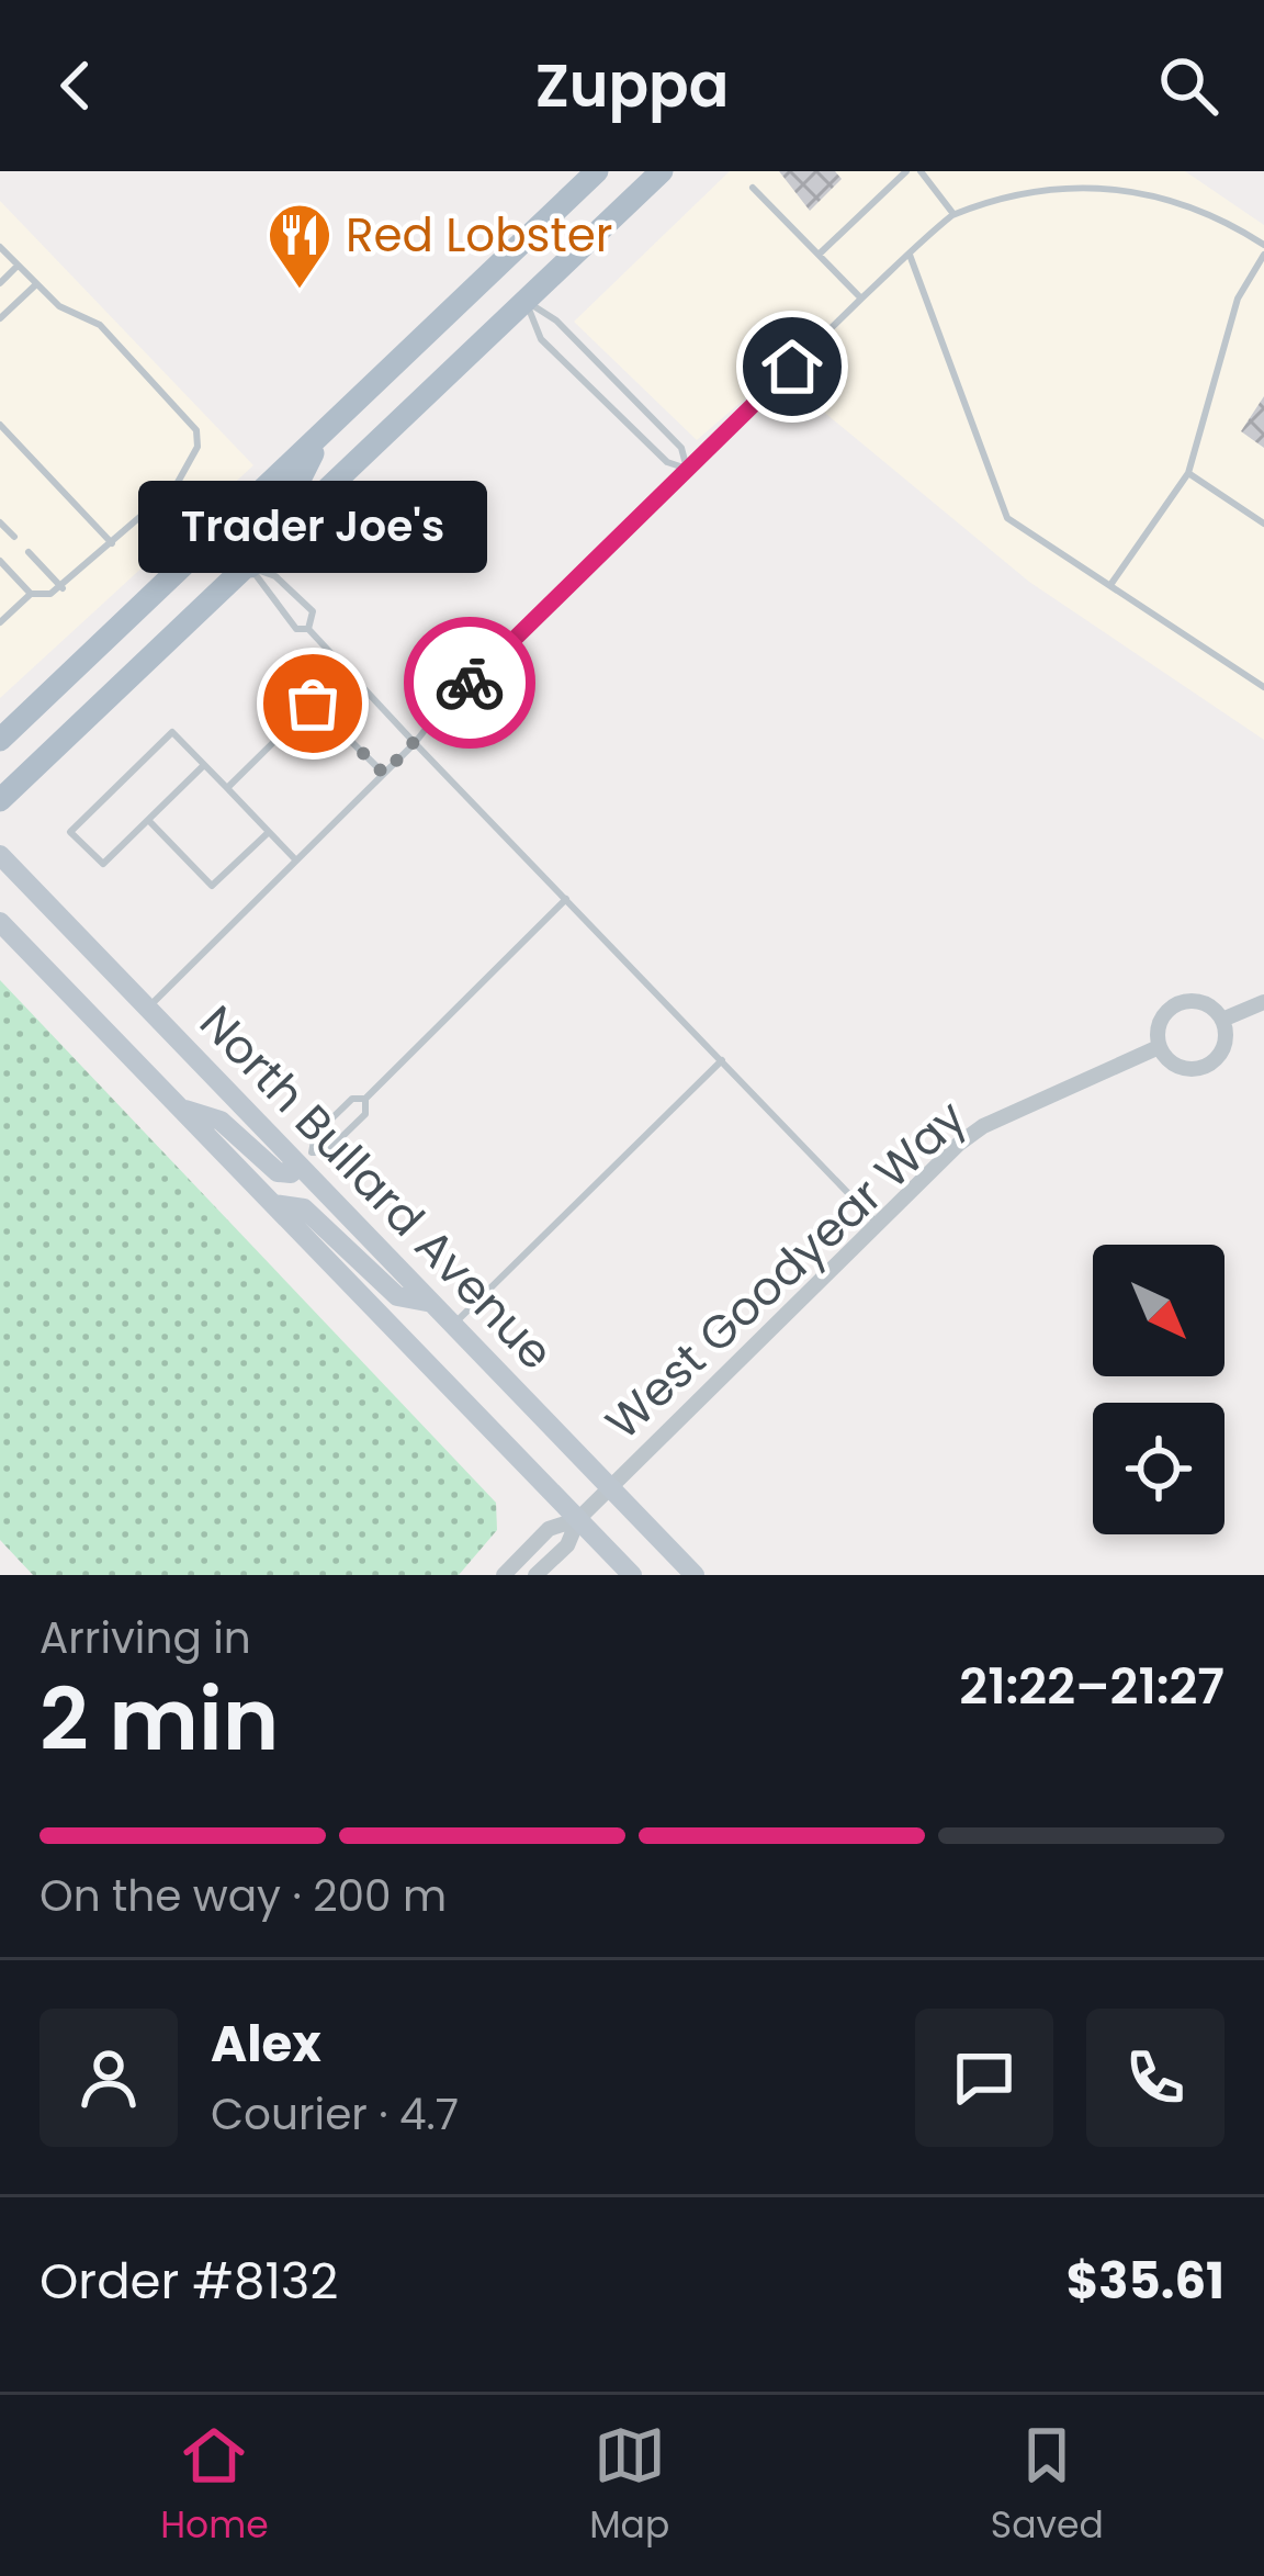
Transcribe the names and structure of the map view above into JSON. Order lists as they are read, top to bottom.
{
  "streets": {
    "main road": ["North Bullard Avenue"],
    "street": ["West Goodyear Way"]
  },
  "crossings": [
    ["North Bullard Avenue", "West Goodyear Way"]
  ],
  "places": {
    "restaurant": ["Red Lobster"],
    "other": ["Trader Joe's"]
  },
  "north": "bottom right",
  "page": {
    "header": "Zuppa",
    "bubble": "Trader Joe's",
    "heading": ["2 min", "Arriving in", "21:22–21:27"],
    "panel": [
      "Alex",
      "Courier · 4.7",
      "Order #8132",
      "$35.61"
    ],
    "bar": "On the way · 200 m",
    "tabs": ["Home", "Map", "Saved"]
  }
}
